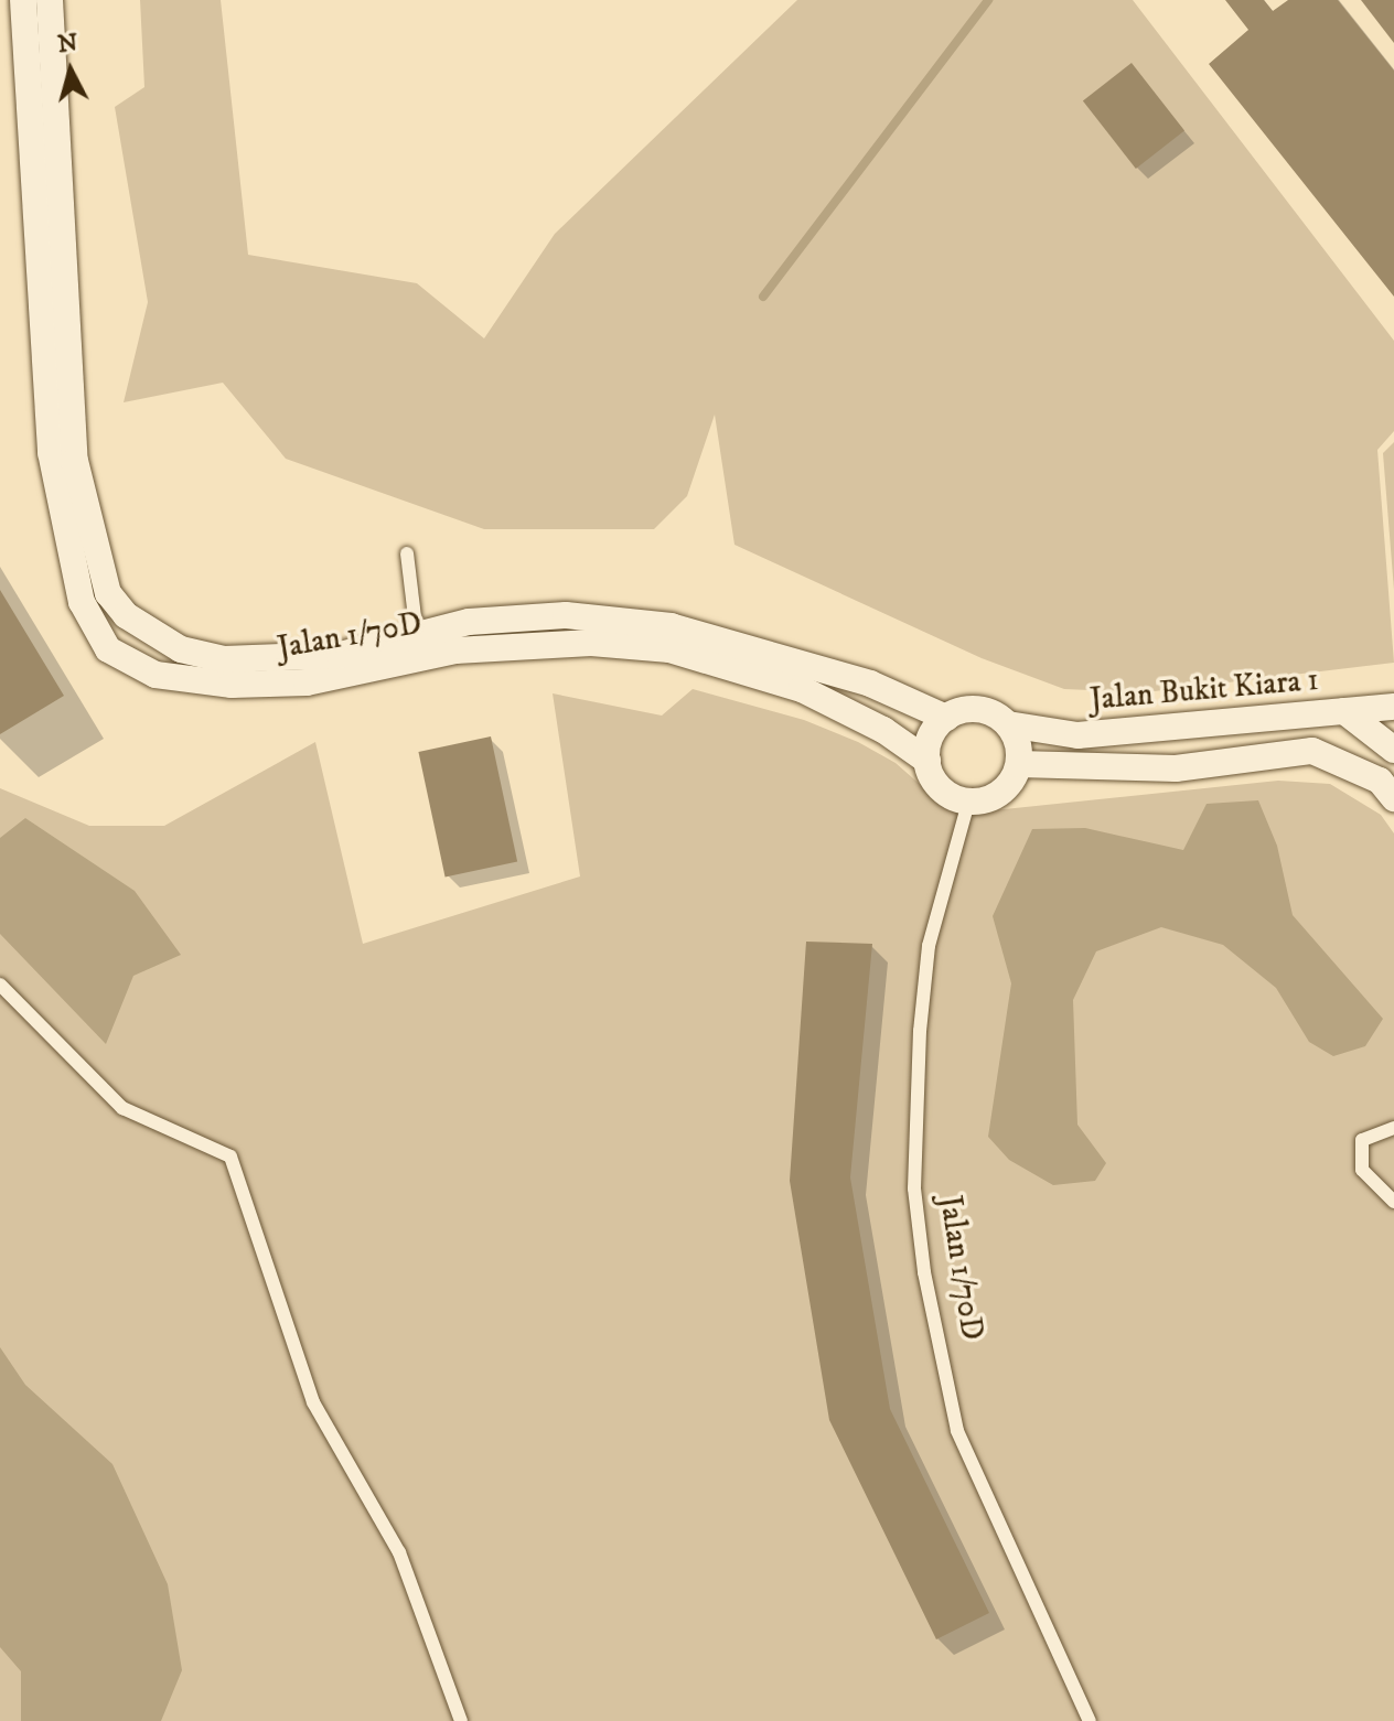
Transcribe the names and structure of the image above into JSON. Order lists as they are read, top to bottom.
{
  "streets": {
    "street": ["Jalan 1/70D", "Jalan Bukit Kiara 1"]
  },
  "crossings": [
    ["Jalan 1/70D", "Jalan Bukit Kiara 1"]
  ],
  "north": "top"
}
